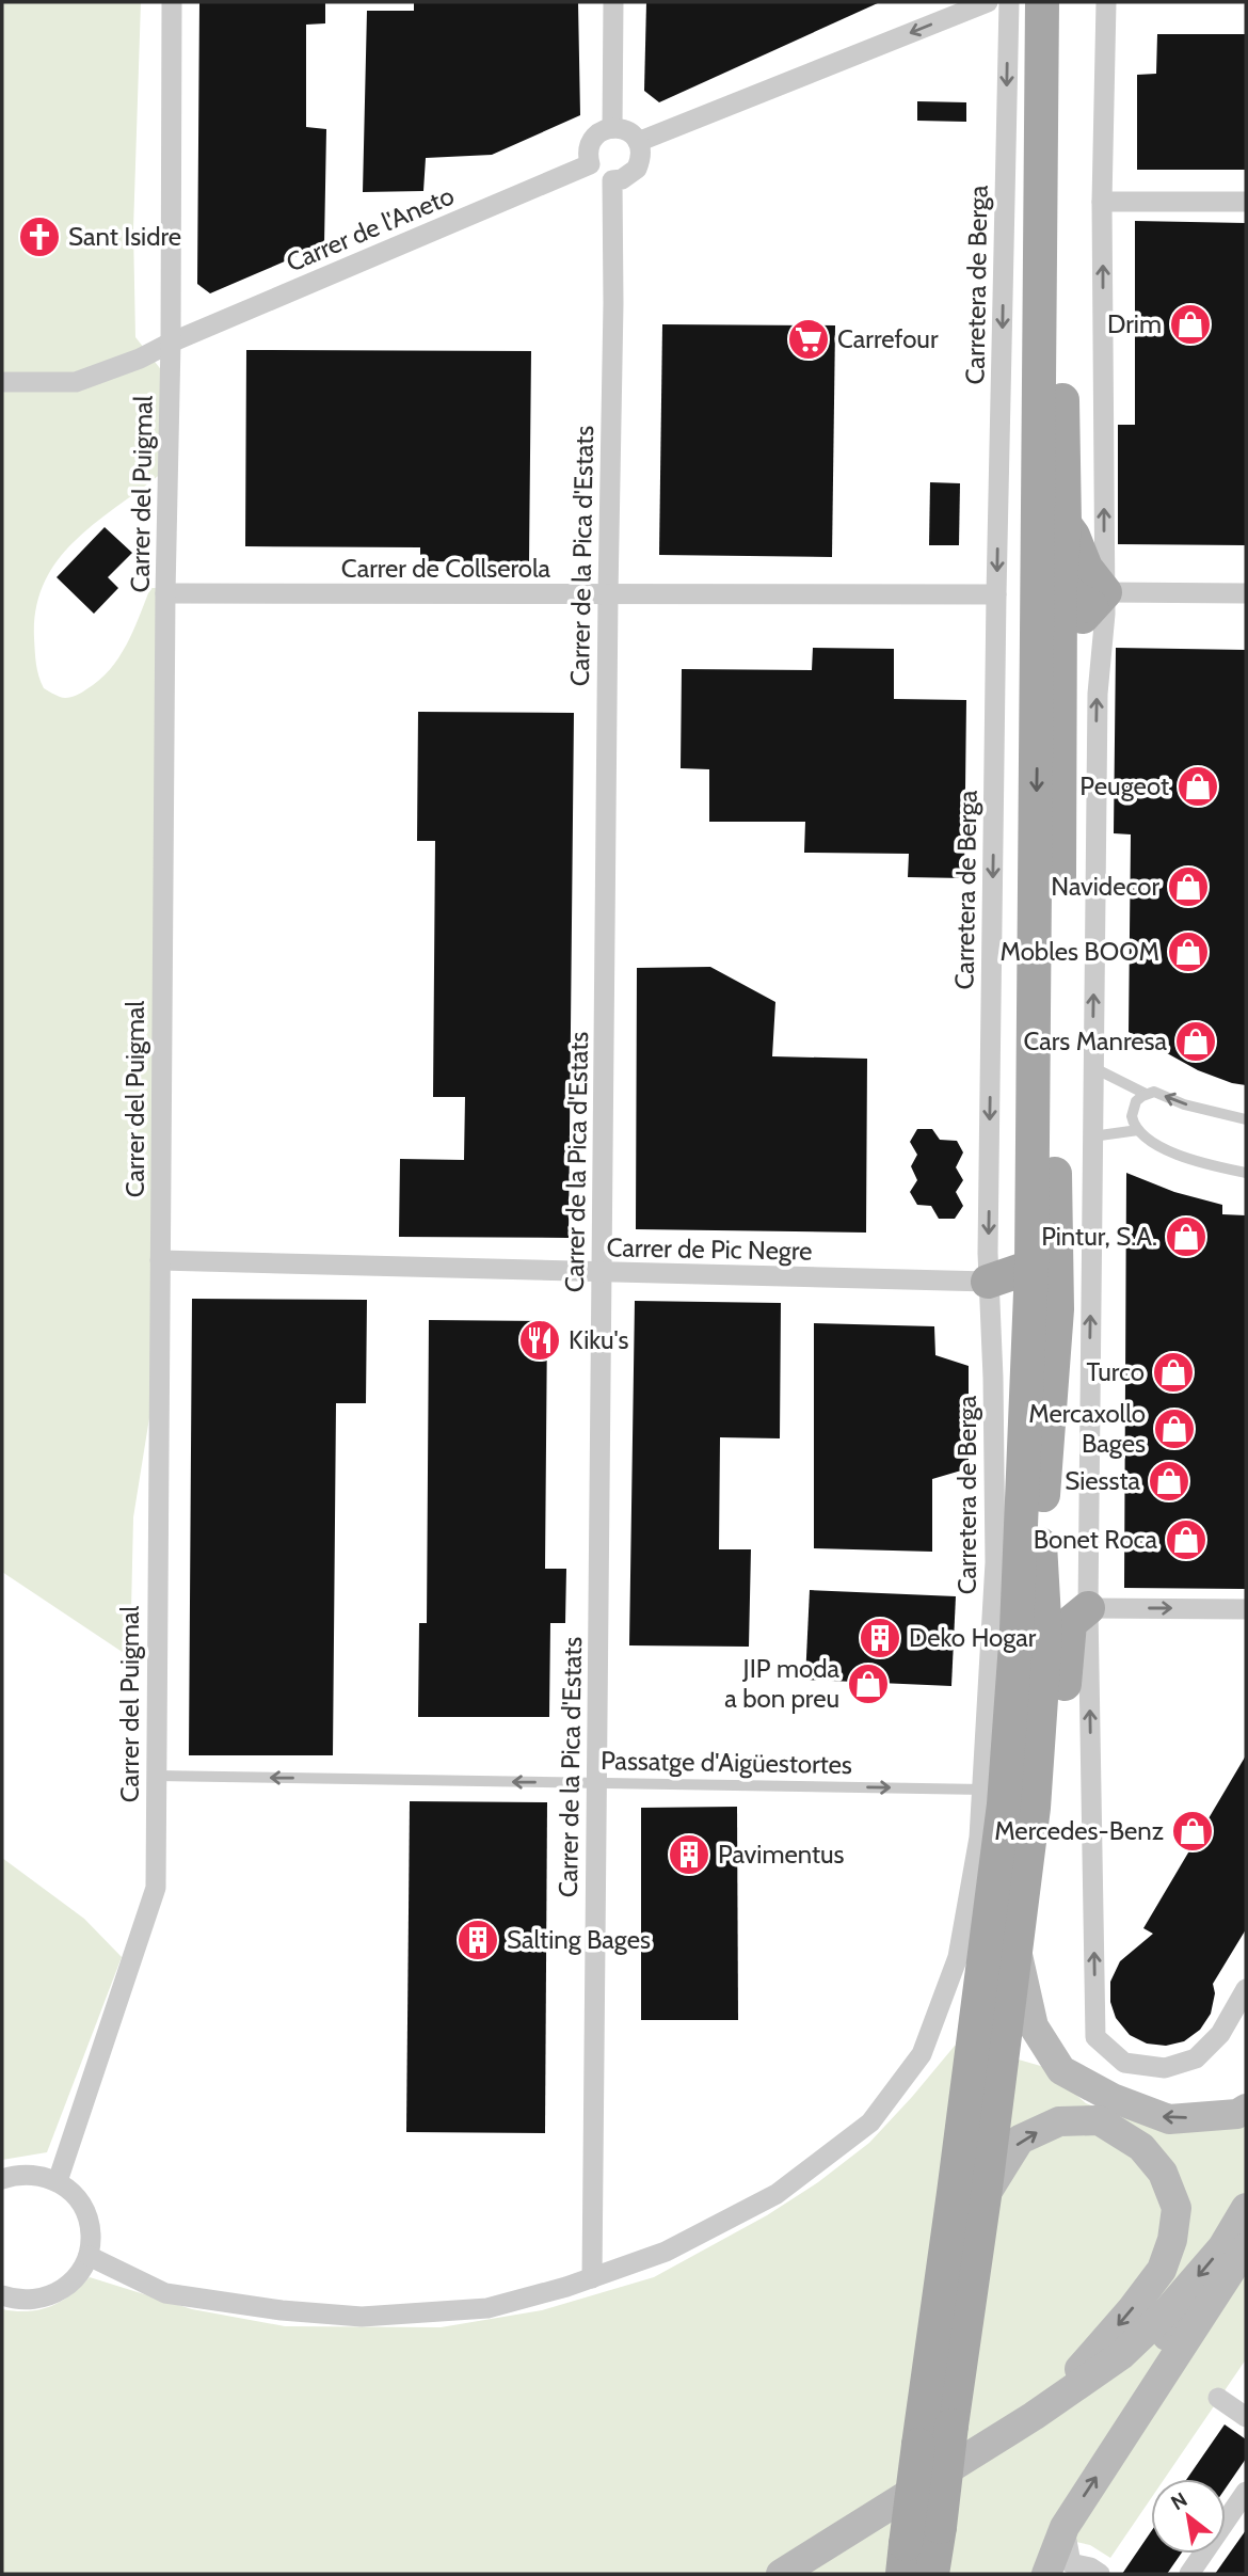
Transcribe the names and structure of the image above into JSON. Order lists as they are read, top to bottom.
{
  "streets": {
    "street": [
      "Carrer de l'Aneto",
      "Carretera de Berga",
      "Carrer del Puigmal",
      "Carrer de la Pica d'Estats",
      "Carrer de Collserola",
      "Carrer de Pic Negre"
    ],
    "lane": ["Passatge d'Aigüestortes"]
  },
  "crossings": [
    ["Carrer de l'Aneto", "Carrer del Puigmal"],
    ["Carretera de Berga", "Carrer de la Pica d'Estats"],
    ["Carretera de Berga", "Carrer de Collserola"],
    ["Carretera de Berga", "Carrer de Pic Negre"],
    ["Carretera de Berga", "Passatge d'Aigüestortes"],
    ["Carrer del Puigmal", "Carrer de Collserola"],
    ["Carrer del Puigmal", "Carrer de Pic Negre"],
    ["Carrer del Puigmal", "Passatge d'Aigüestortes"],
    ["Carrer de la Pica d'Estats", "Carrer de Collserola"],
    ["Carrer de la Pica d'Estats", "Carrer de Pic Negre"],
    ["Carrer de la Pica d'Estats", "Passatge d'Aigüestortes"]
  ],
  "places": {
    "church": ["Sant Isidre"],
    "shop": [
      "Drim",
      "Peugeot",
      "Navidecor",
      "Mobles BOOM",
      "Cars Manresa",
      "Pintur, S.A.",
      "Turco",
      "Mercaxollo Bages",
      "Siessta",
      "Bonet Roca",
      "JIP moda a bon preu",
      "Mercedes-Benz"
    ],
    "supermarket": ["Carrefour"],
    "restaurant": ["Kiku's"],
    "building": ["Deko Hogar", "Pavimentus", "Salting Bages"]
  },
  "north": "top left"
}
